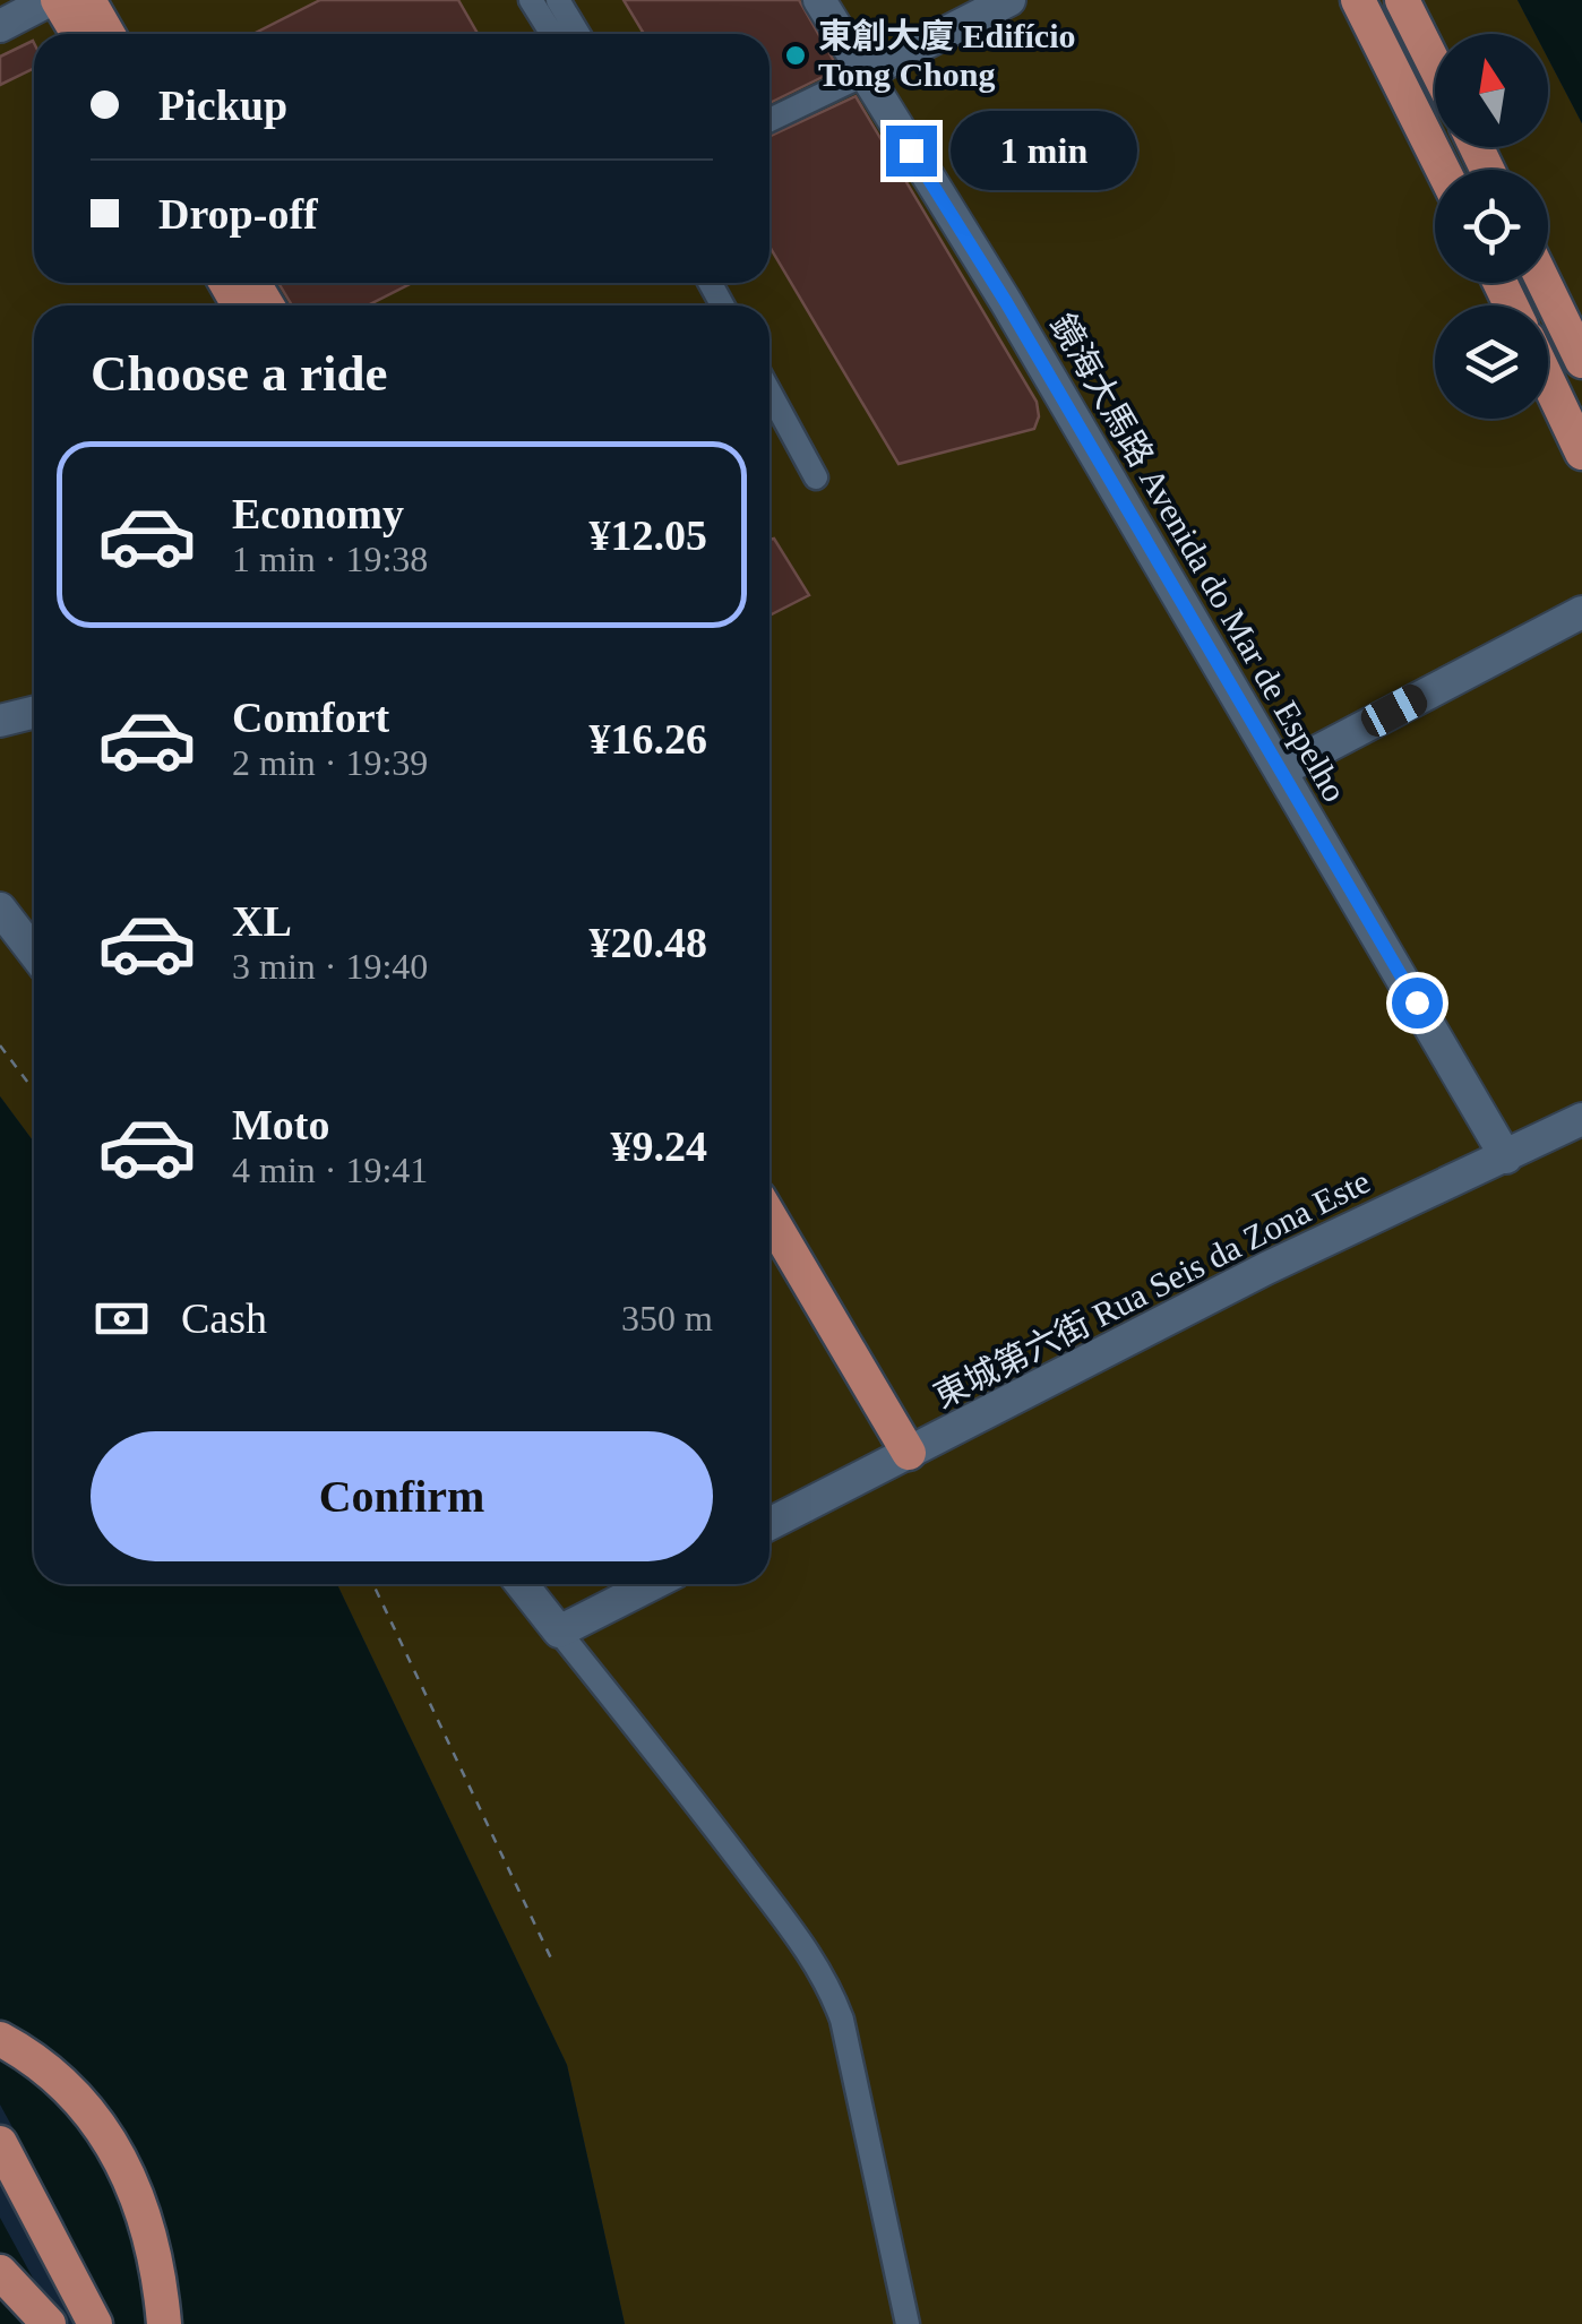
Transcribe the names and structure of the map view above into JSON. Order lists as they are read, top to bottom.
{
  "streets": {
    "street": ["鏡海大馬路 Avenida do Mar de Espelho", "東城第六街 Rua Seis da Zona Este"]
  },
  "crossings": [
    ["鏡海大馬路 Avenida do Mar de Espelho", "東城第六街 Rua Seis da Zona Este"]
  ],
  "places": ["東創大廈 Edifício Tong Chong"],
  "north": "top",
  "page": {
    "banner": ["Pickup", "Drop-off"],
    "bubble": "1 min",
    "heading": "Choose a ride",
    "list": [
      {
        "name": "Economy",
        "note": "1 min · 19:38",
        "value": "¥12.05"
      },
      {
        "name": "Comfort",
        "note": "2 min · 19:39",
        "value": "¥16.26"
      },
      {
        "name": "XL",
        "note": "3 min · 19:40",
        "value": "¥20.48"
      },
      {
        "name": "Moto",
        "note": "4 min · 19:41",
        "value": "¥9.24"
      }
    ],
    "pay": ["Cash", "350 m"],
    "buttons": "Confirm"
  }
}
